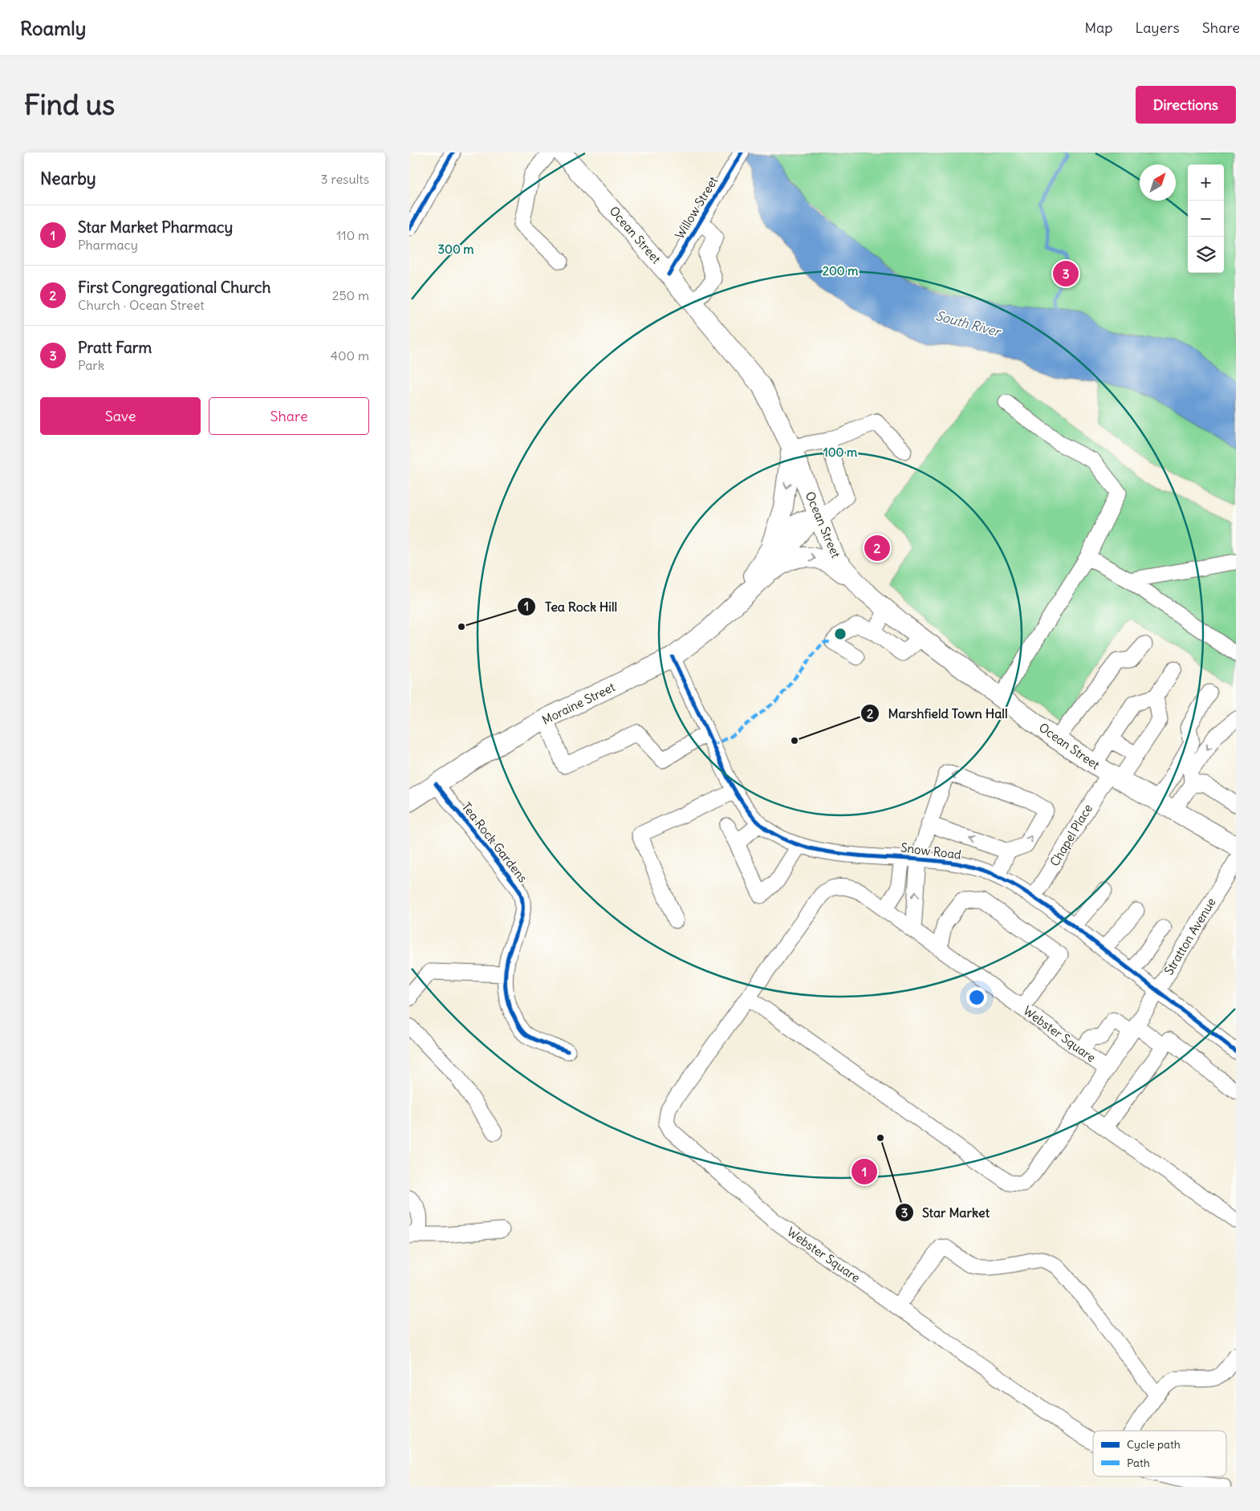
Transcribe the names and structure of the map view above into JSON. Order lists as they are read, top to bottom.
{
  "streets": {
    "main road": ["Ocean Street", "Moraine Street"],
    "street": [
      "Willow Street",
      "Chapel Place",
      "Tea Rock Gardens",
      "Snow Road",
      "Stratton Avenue",
      "Webster Square"
    ]
  },
  "crossings": [
    ["Willow Street", "Ocean Street"],
    ["Ocean Street", "Moraine Street"],
    ["Ocean Street", "Chapel Place"],
    ["Moraine Street", "Tea Rock Gardens"],
    ["Moraine Street", "Snow Road"],
    ["Chapel Place", "Snow Road"],
    ["Snow Road", "Stratton Avenue"],
    ["Snow Road", "Webster Square"],
    ["Stratton Avenue", "Webster Square"]
  ],
  "water": ["South River"],
  "places": ["Tea Rock Hill", "Marshfield Town Hall", "Star Market"],
  "legend": ["Cycle path", "Path"],
  "north": "top right",
  "page": {
    "header": "Roamly",
    "nav": ["Map", "Layers", "Share"],
    "buttons": [
      "Directions",
      ["Save", "Share"]
    ],
    "title": "Find us",
    "heading": ["Nearby", "3 results"],
    "map_buttons": ["+", "−"],
    "list": [
      {
        "mark": "1",
        "name": "Star Market Pharmacy",
        "note": "Pharmacy",
        "value": "110 m"
      },
      {
        "mark": "2",
        "name": "First Congregational Church",
        "note": "Church · Ocean Street",
        "value": "250 m"
      },
      {
        "mark": "3",
        "name": "Pratt Farm",
        "note": "Park",
        "value": "400 m"
      }
    ],
    "pins": ["3", "2", "1"]
  },
  "rings": ["300 m", "200 m", "100 m"]
}
